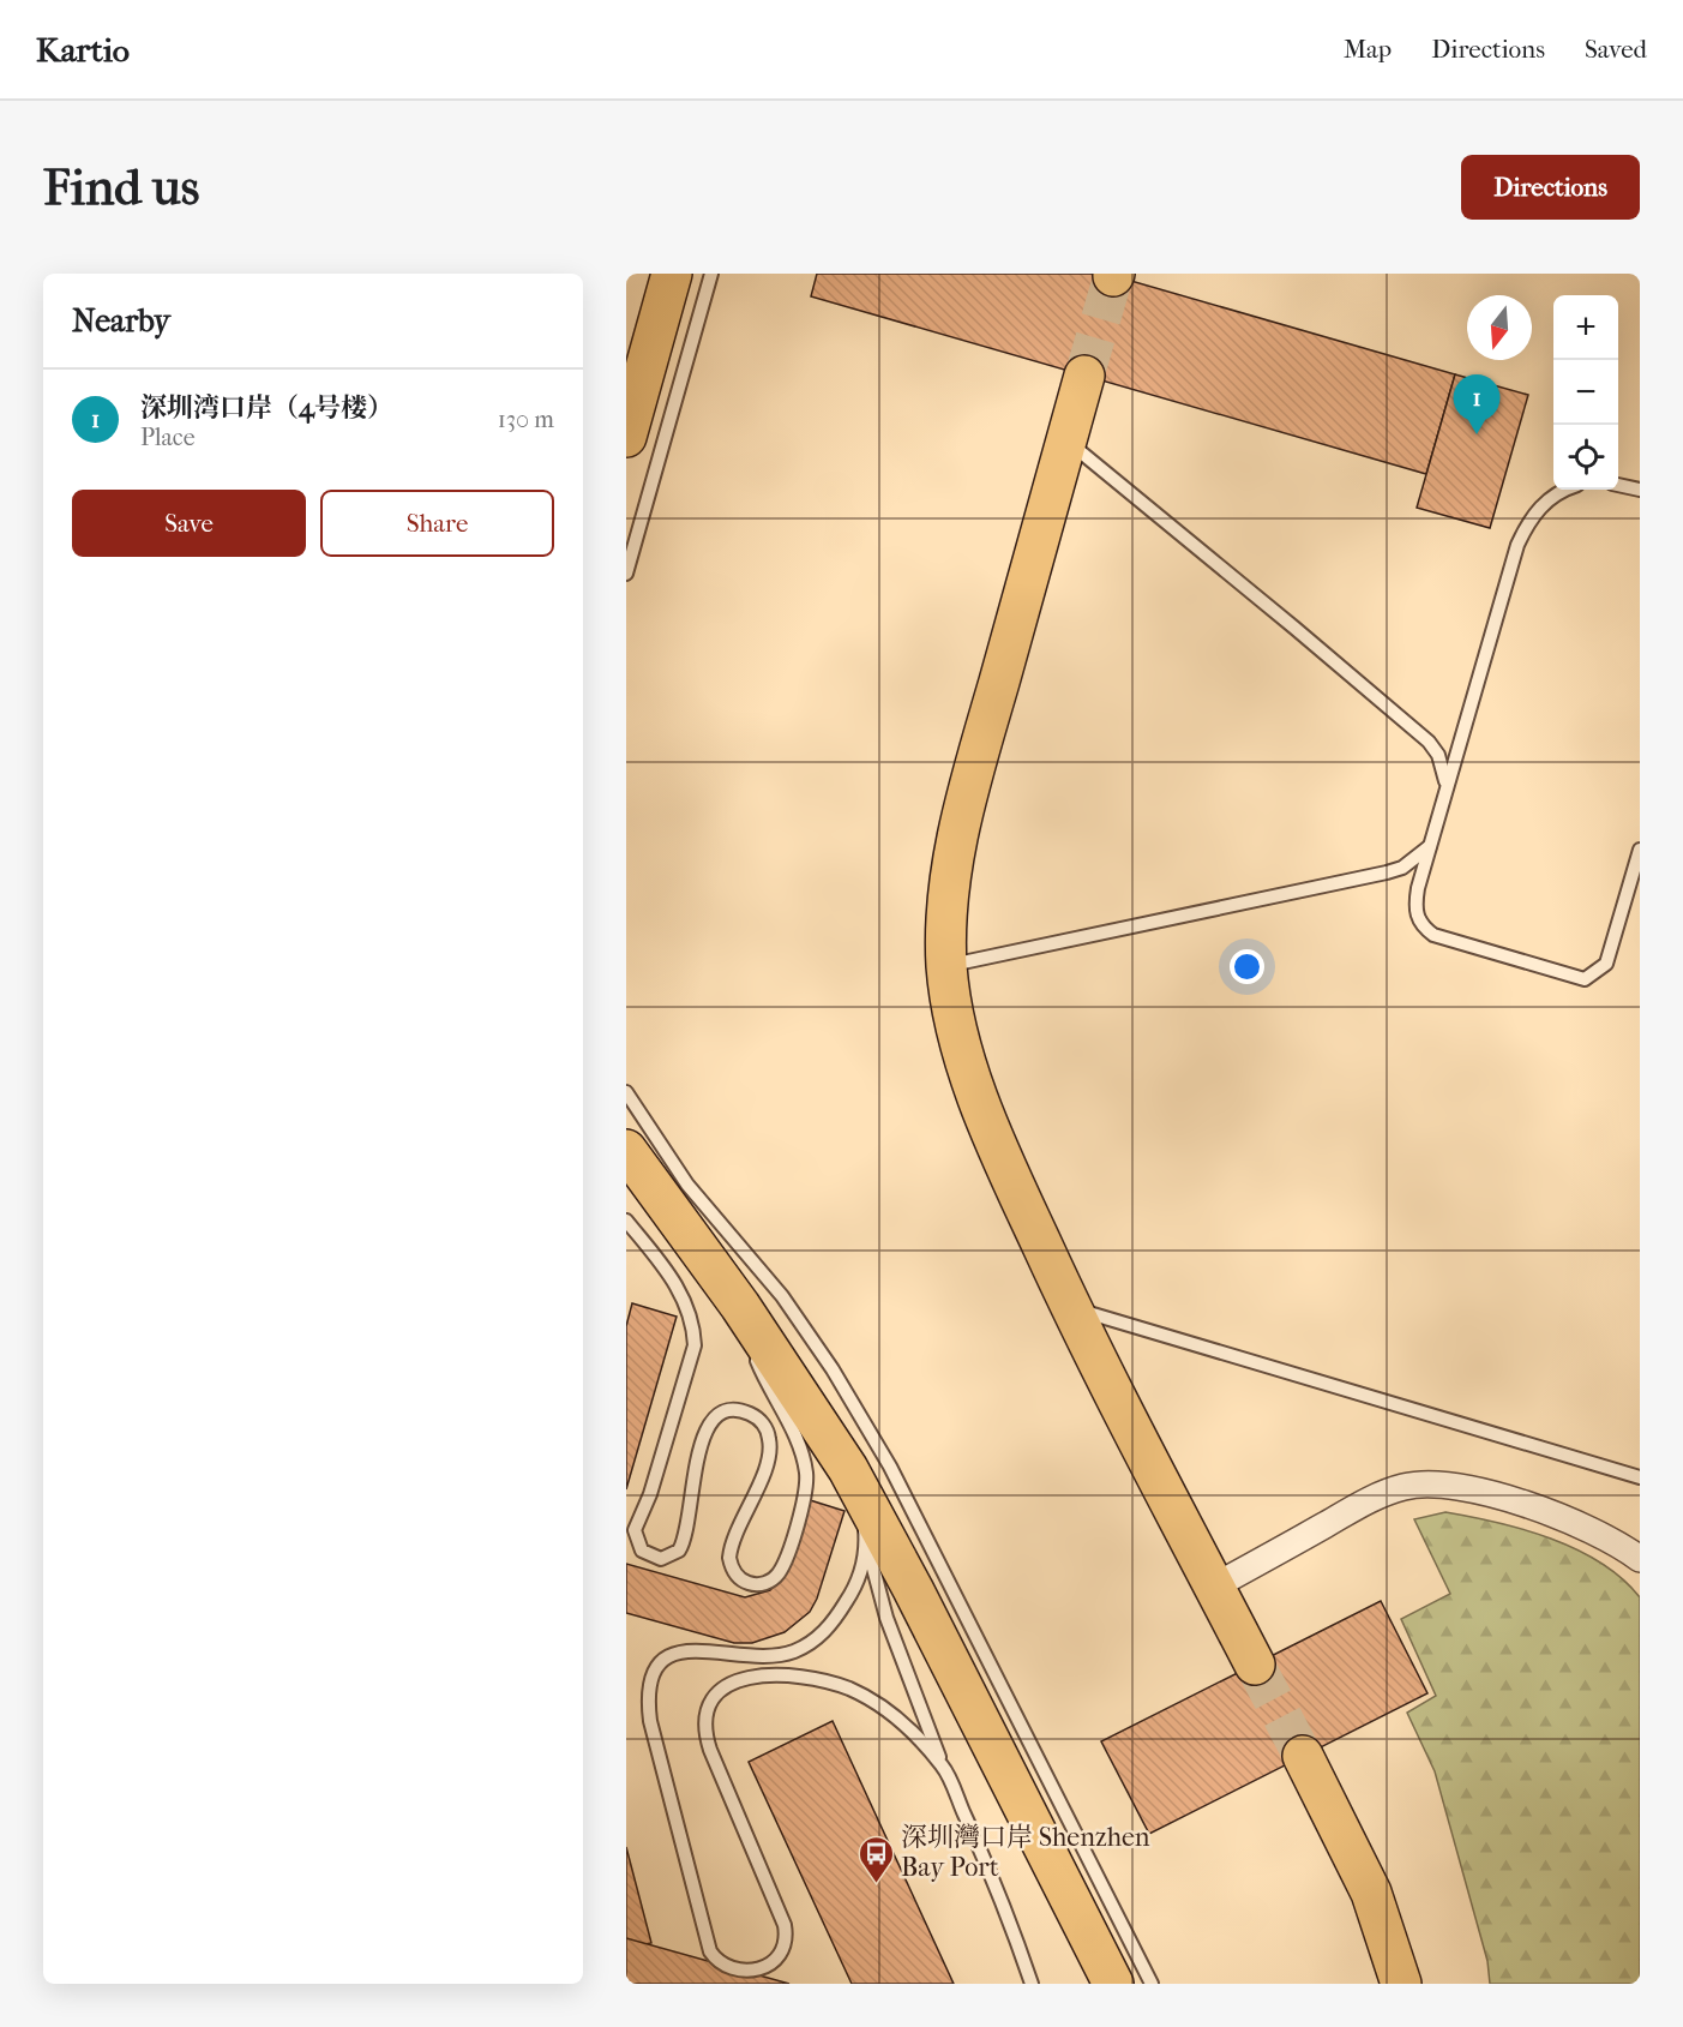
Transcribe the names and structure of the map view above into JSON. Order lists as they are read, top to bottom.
{
  "places": {
    "bus stop": ["深圳灣口岸 Shenzhen Bay Port"]
  },
  "north": "bottom",
  "page": {
    "header": "Kartio",
    "nav": ["Map", "Directions", "Saved"],
    "buttons": [
      "Directions",
      ["Save", "Share"]
    ],
    "title": "Find us",
    "heading": "Nearby",
    "map_buttons": ["+", "−"],
    "list": [
      {
        "mark": "1",
        "name": "深圳湾口岸（4号楼）",
        "note": "Place",
        "value": "130 m"
      }
    ],
    "pins": "1"
  }
}
